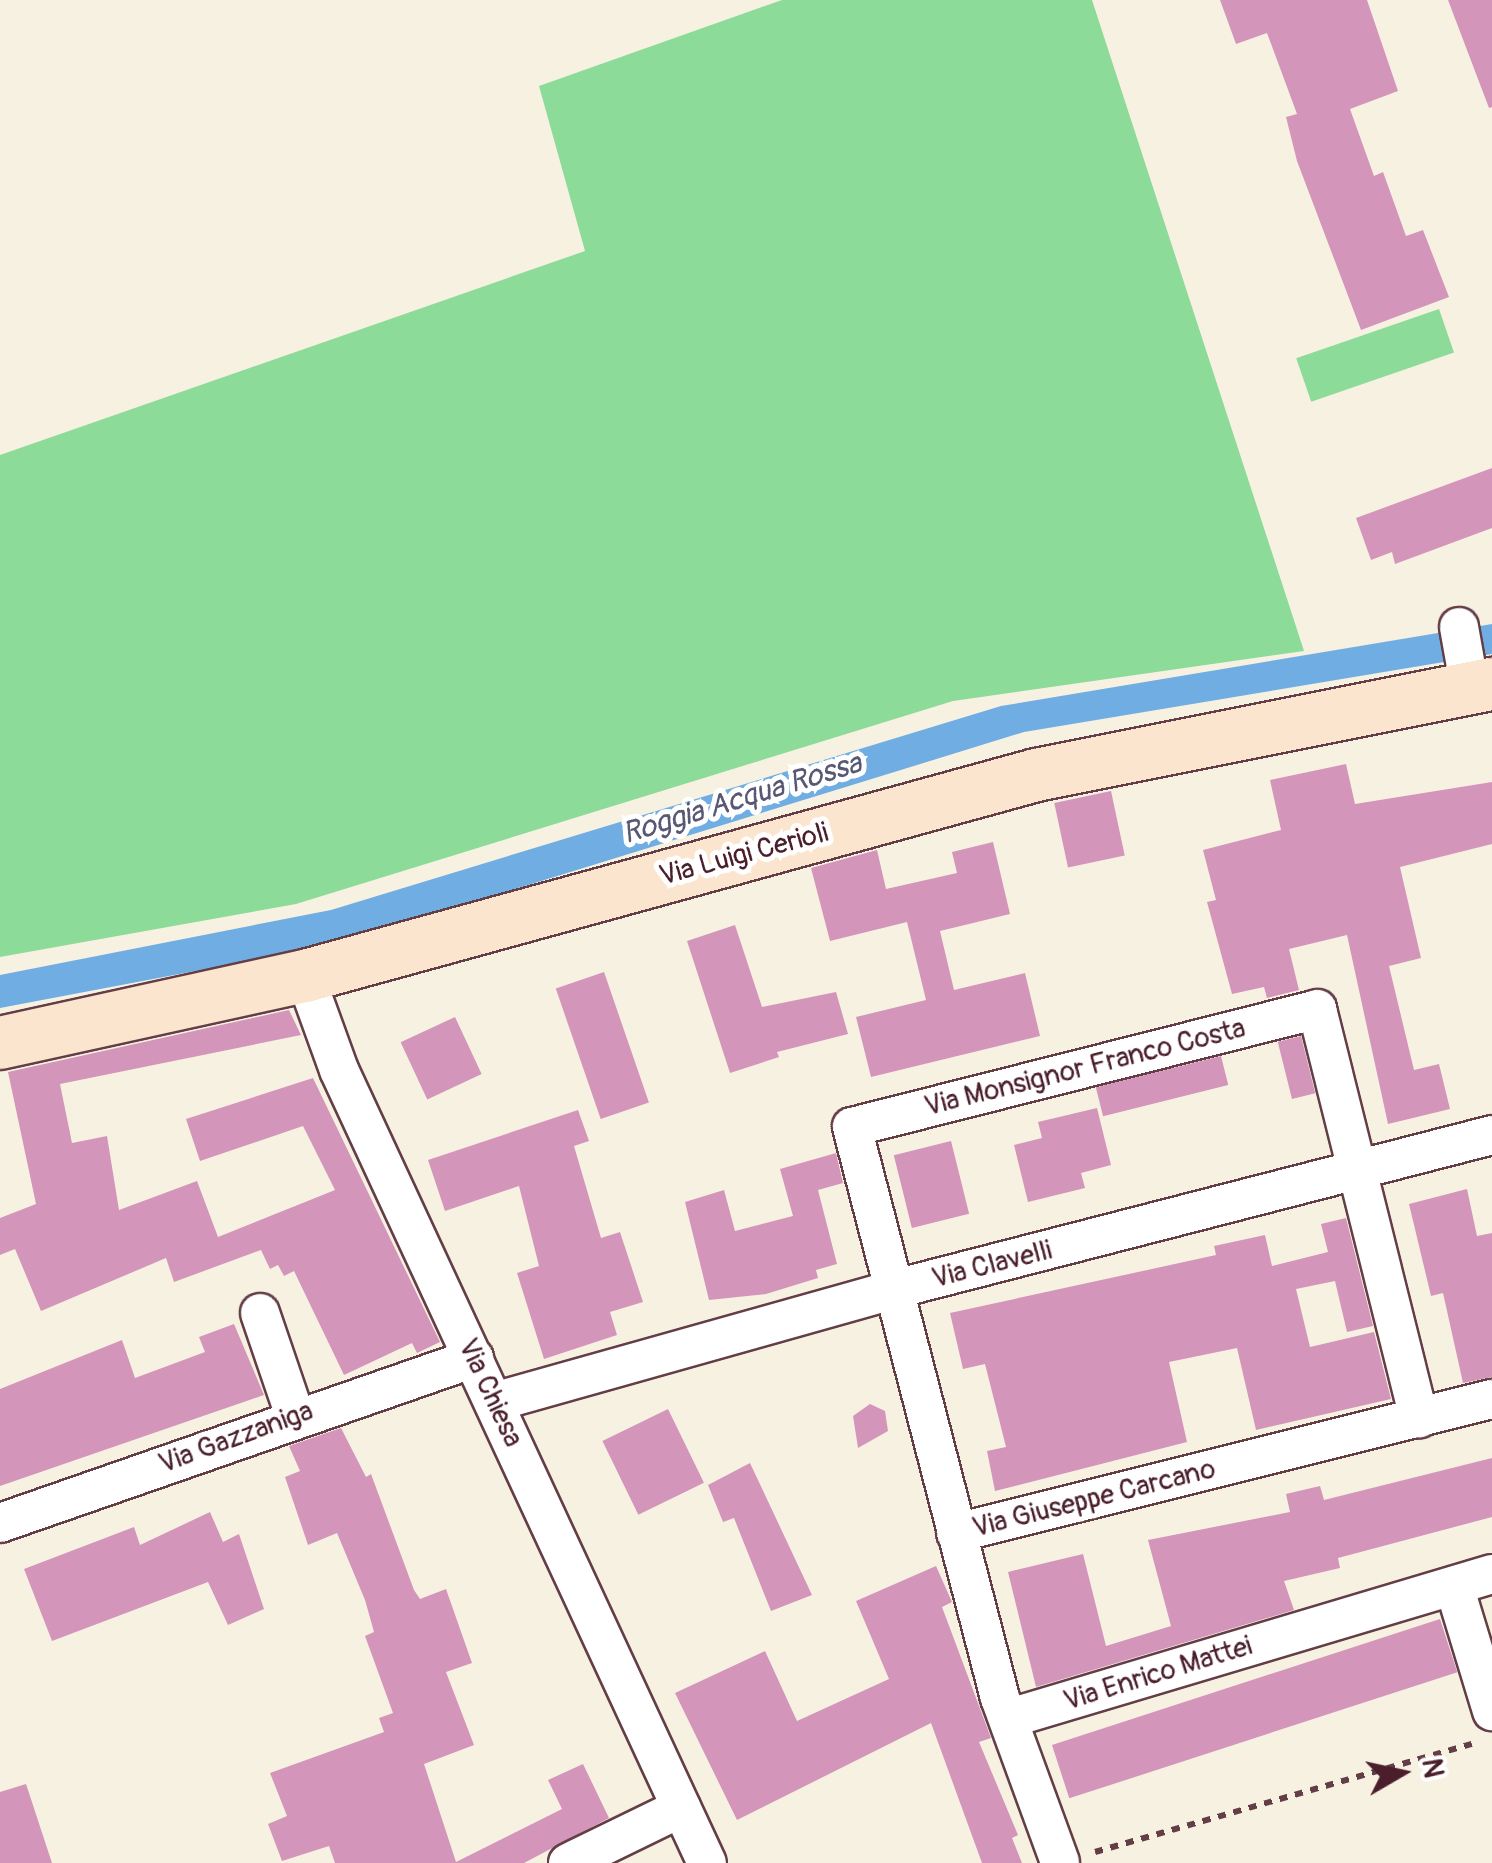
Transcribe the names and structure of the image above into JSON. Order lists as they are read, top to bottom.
{
  "streets": {
    "street": [
      "Via Luigi Cerioli",
      "Via Monsignor Franco Costa",
      "Via Clavelli",
      "Via Chiesa",
      "Via Gazzaniga",
      "Via Giuseppe Carcano",
      "Via Enrico Mattei"
    ]
  },
  "crossings": [
    ["Via Luigi Cerioli", "Via Chiesa"],
    ["Via Monsignor Franco Costa", "Via Clavelli"],
    ["Via Monsignor Franco Costa", "Via Giuseppe Carcano"],
    ["Via Clavelli", "Via Chiesa"],
    ["Via Clavelli", "Via Giuseppe Carcano"],
    ["Via Chiesa", "Via Gazzaniga"]
  ],
  "water": ["Roggia Acqua Rossa"],
  "north": "right"
}
